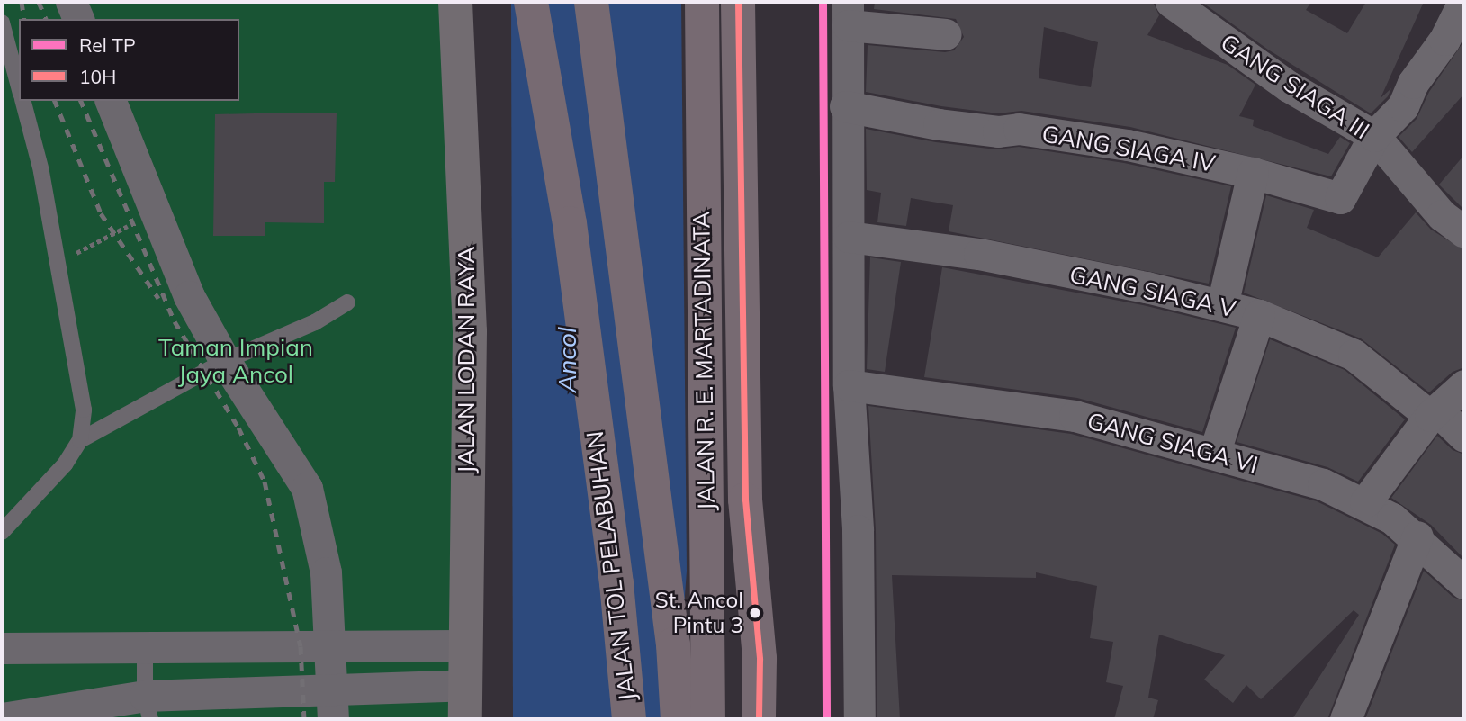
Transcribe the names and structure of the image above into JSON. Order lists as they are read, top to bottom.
{
  "streets": {
    "highway": ["JALAN R. E. MARTADINATA", "JALAN TOL PELABUHAN"],
    "main road": ["JALAN LODAN RAYA"],
    "street": [
      "GANG SIAGA III",
      "GANG SIAGA IV",
      "GANG SIAGA V",
      "GANG SIAGA VI"
    ]
  },
  "crossings": [
    ["GANG SIAGA III", "GANG SIAGA IV"]
  ],
  "water": ["Ancol"],
  "parks": ["Taman Impian Jaya Ancol"],
  "places": ["St. Ancol Pintu 3"],
  "lines": ["rail line TP", "transit line 10H"],
  "legend": ["Rel TP", "10H"]
}
